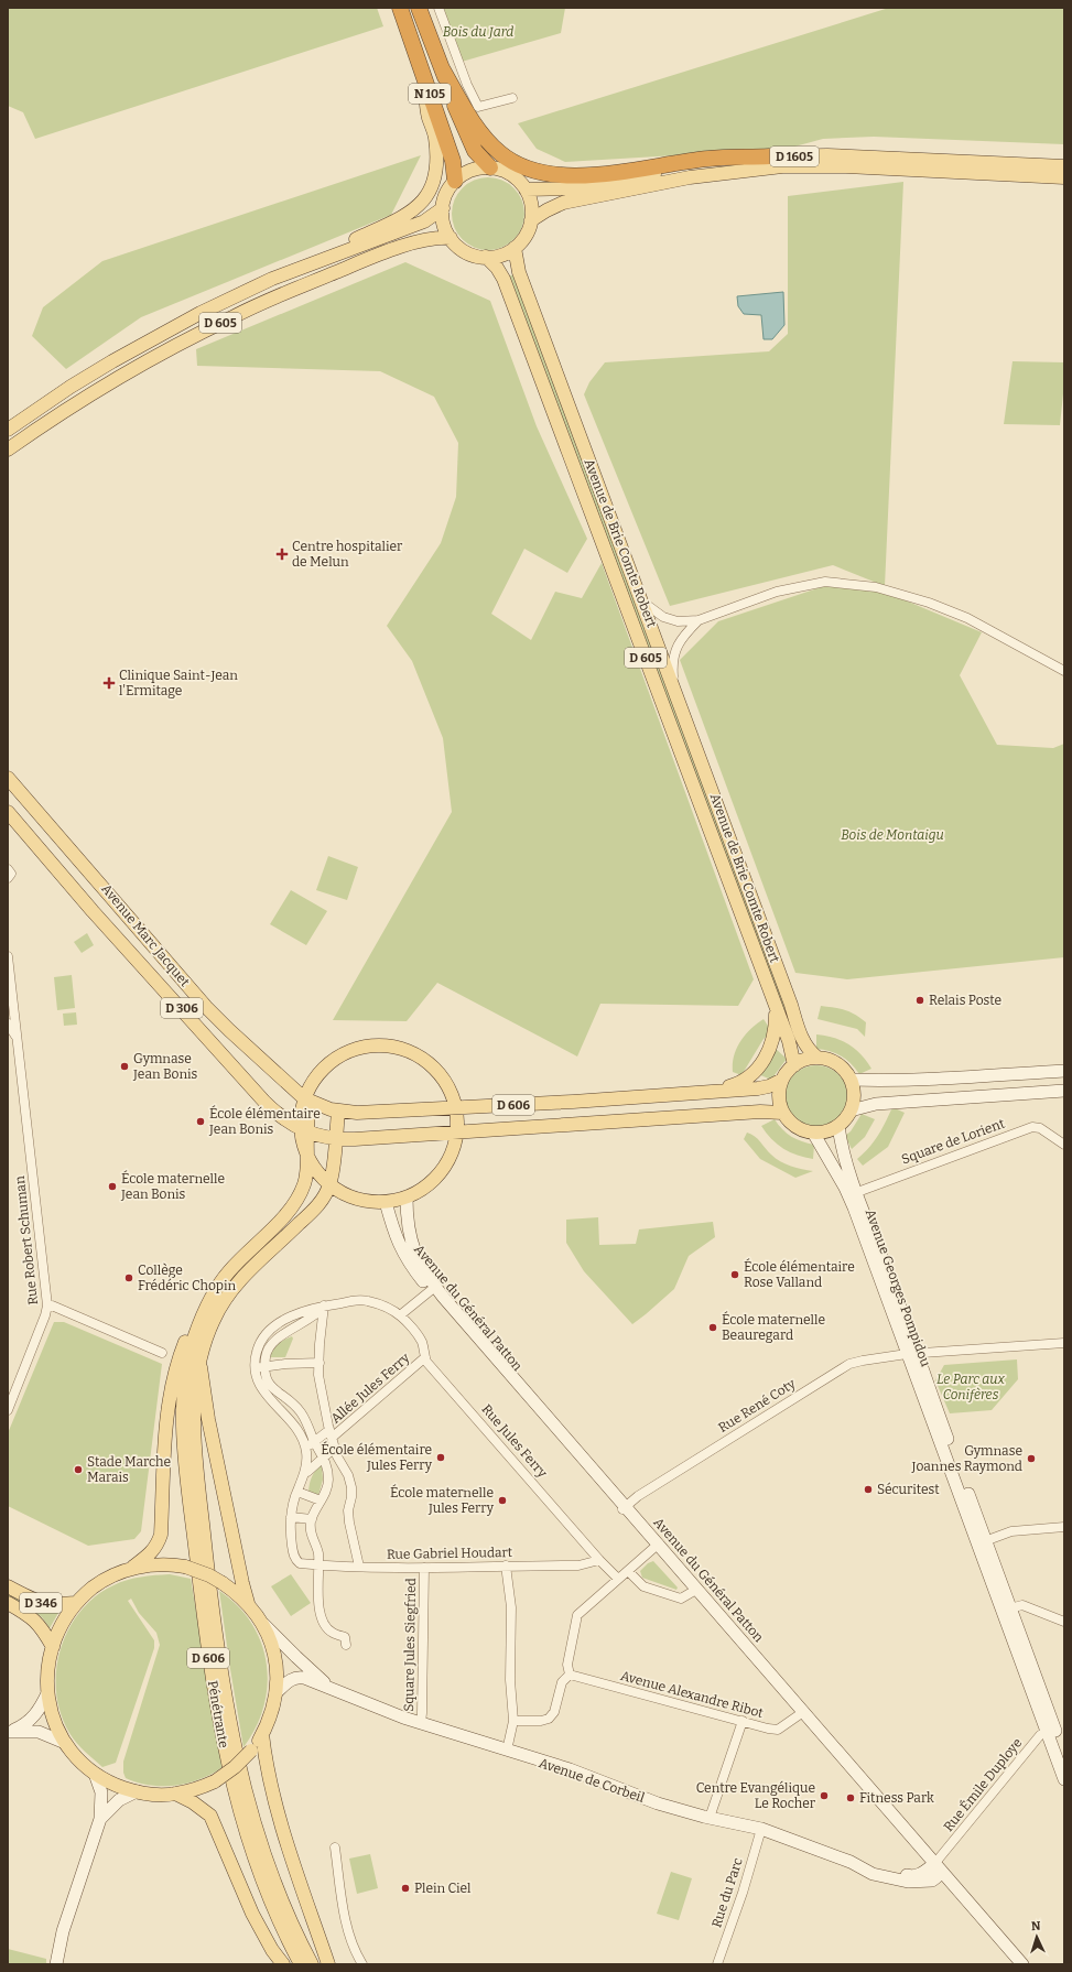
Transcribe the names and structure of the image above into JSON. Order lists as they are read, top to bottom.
{
  "streets": {
    "highway": ["N 105"],
    "main road": [
      "D 1605",
      "D 605",
      "Avenue de Brie Comte Robert",
      "Avenue Marc Jacquet",
      "D 306",
      "D 606",
      "Avenue Georges Pompidou",
      "Avenue du Général Patton",
      "D 346",
      "Pénétrante",
      "Avenue de Corbeil"
    ],
    "street": [
      "Square de Lorient",
      "Rue Robert Schuman",
      "Allée Jules Ferry",
      "Rue René Coty",
      "Rue Jules Ferry",
      "Rue Gabriel Houdart",
      "Square Jules Siegfried",
      "Avenue Alexandre Ribot",
      "Rue Émile Duploye",
      "Rue du Parc"
    ]
  },
  "crossings": [
    ["N 105", "D 1605"],
    ["N 105", "D 605"],
    ["N 105", "Avenue de Brie Comte Robert"],
    ["D 1605", "D 605"],
    ["D 1605", "Avenue de Brie Comte Robert"],
    ["D 605", "Avenue de Brie Comte Robert"],
    ["Avenue de Brie Comte Robert", "D 606"],
    ["Avenue de Brie Comte Robert", "Avenue Georges Pompidou"],
    ["Avenue Marc Jacquet", "D 606"],
    ["D 606", "Avenue Georges Pompidou"],
    ["D 606", "Pénétrante"],
    ["Square de Lorient", "Avenue Georges Pompidou"],
    ["Avenue Georges Pompidou", "Rue René Coty"],
    ["Avenue Georges Pompidou", "Rue Émile Duploye"],
    ["Avenue du Général Patton", "Rue René Coty"],
    ["Avenue du Général Patton", "Avenue Alexandre Ribot"],
    ["Avenue du Général Patton", "Avenue de Corbeil"],
    ["Avenue du Général Patton", "Rue Émile Duploye"],
    ["Allée Jules Ferry", "Rue Jules Ferry"],
    ["Rue Jules Ferry", "Rue Gabriel Houdart"],
    ["Rue Gabriel Houdart", "Square Jules Siegfried"],
    ["Square Jules Siegfried", "Avenue de Corbeil"],
    ["Avenue de Corbeil", "Rue Émile Duploye"],
    ["Avenue de Corbeil", "Rue du Parc"]
  ],
  "parks": ["Bois du Jard", "Bois de Montaigu", "Le Parc aux Conifères"],
  "places": {
    "health": ["Centre hospitalier de Melun", "Clinique Saint-Jean l'Ermitage"],
    "other": [
      "Relais Poste",
      "Gymnase Jean Bonis",
      "École élémentaire Jean Bonis",
      "École maternelle Jean Bonis",
      "École élémentaire Rose Valland",
      "Collège Frédéric Chopin",
      "École maternelle Beauregard",
      "École élémentaire Jules Ferry",
      "Gymnase Joannes Raymond",
      "Stade Marche Marais",
      "Sécuritest",
      "École maternelle Jules Ferry",
      "Centre Evangélique Le Rocher",
      "Fitness Park",
      "Plein Ciel"
    ]
  },
  "north": "top"
}
